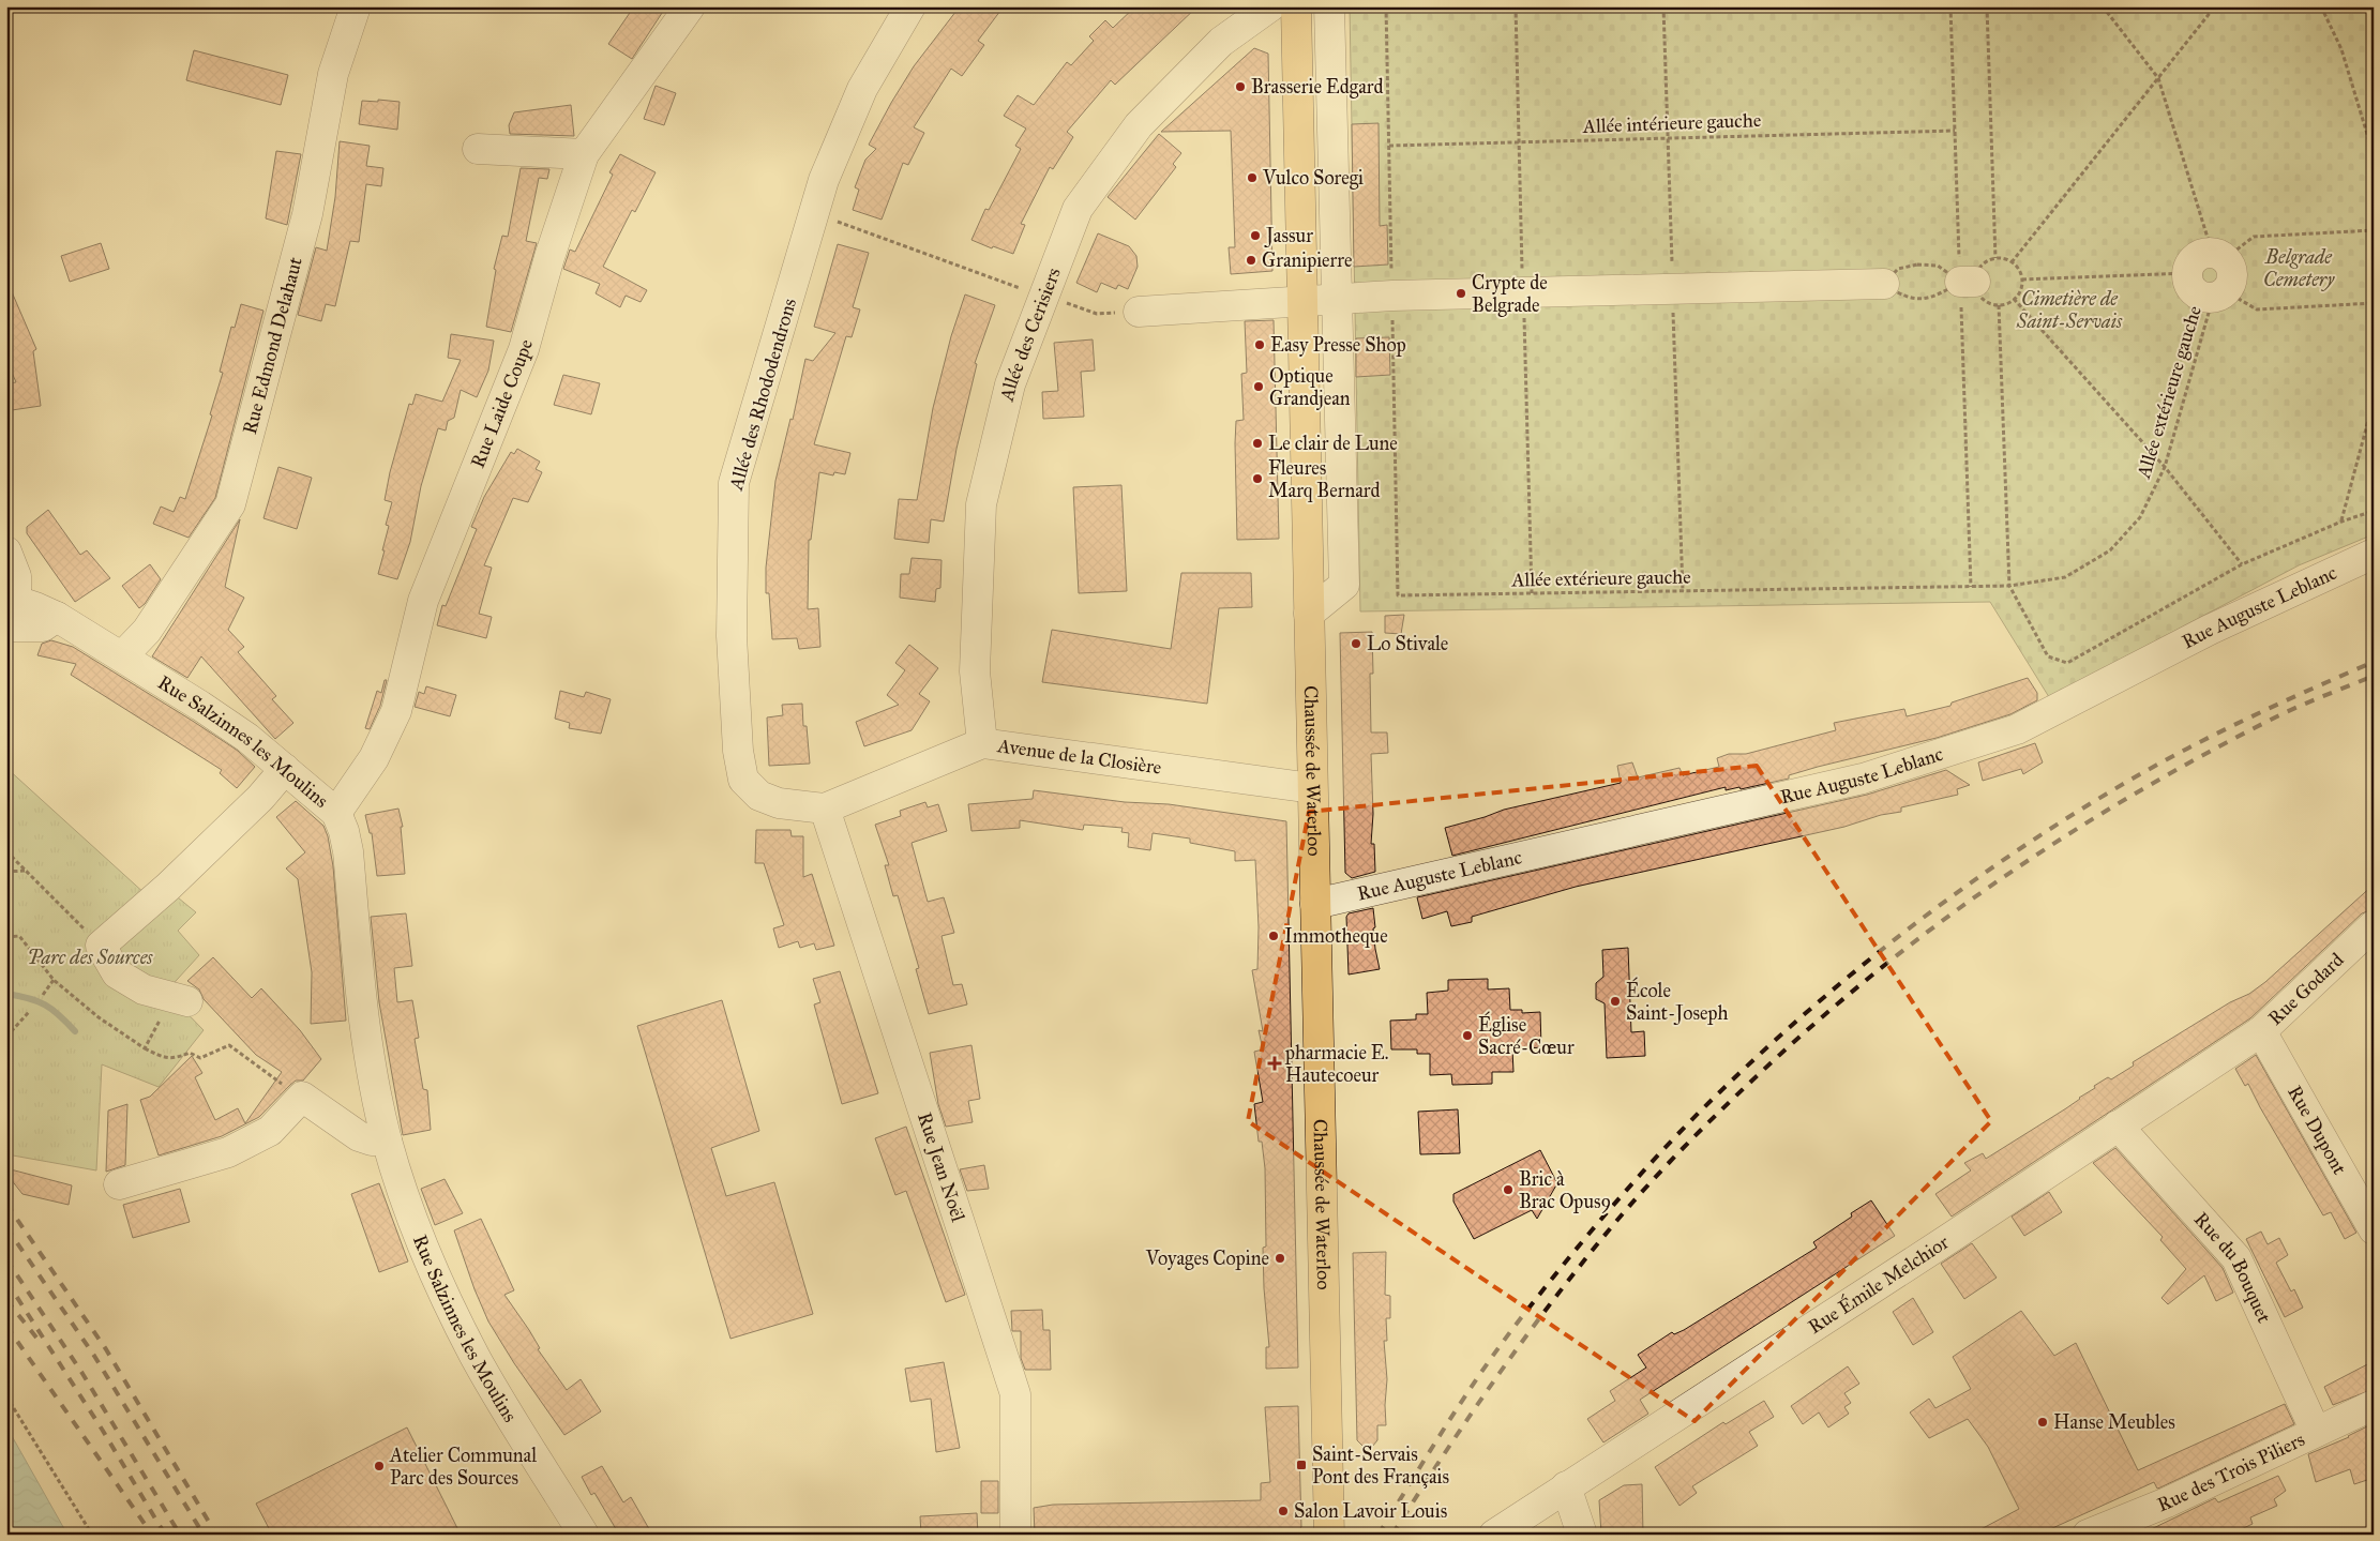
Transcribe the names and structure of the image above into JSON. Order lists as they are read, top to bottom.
{
  "streets": {
    "main road": ["Chaussée de Waterloo"],
    "street": [
      "Allée des Cerisiers",
      "Rue Edmond Delahaut",
      "Allée des Rhododendrons",
      "Rue Laide Coupe",
      "Rue Auguste Leblanc",
      "Rue Salzinnes les Moulins",
      "Avenue de la Closière",
      "Rue Godard",
      "Rue Dupont",
      "Rue Jean Noël",
      "Rue du Bouquet",
      "Rue Émile Melchior",
      "Rue des Trois Piliers"
    ],
    "path": ["Allée intérieure gauche", "Allée extérieure gauche"]
  },
  "crossings": [
    ["Allée intérieure gauche", "Allée extérieure gauche"],
    ["Allée des Cerisiers", "Avenue de la Closière"],
    ["Rue Edmond Delahaut", "Rue Salzinnes les Moulins"],
    ["Allée des Rhododendrons", "Avenue de la Closière"],
    ["Allée des Rhododendrons", "Rue Jean Noël"],
    ["Rue Laide Coupe", "Rue Salzinnes les Moulins"],
    ["Rue Auguste Leblanc", "Chaussée de Waterloo"],
    ["Avenue de la Closière", "Chaussée de Waterloo"],
    ["Avenue de la Closière", "Rue Jean Noël"],
    ["Rue Godard", "Rue Dupont"],
    ["Rue Godard", "Rue Émile Melchior"],
    ["Rue Dupont", "Rue Émile Melchior"],
    ["Rue du Bouquet", "Rue Émile Melchior"],
    ["Rue du Bouquet", "Rue des Trois Piliers"]
  ],
  "parks": ["Belgrade Cemetery", "Cimetière de Saint-Servais", "Parc des Sources"],
  "places": {
    "other": [
      "Brasserie Edgard",
      "Vulco Soregi",
      "Jassur",
      "Granipierre",
      "Crypte de Belgrade",
      "Easy Presse Shop",
      "Optique Grandjean",
      "Le clair de Lune",
      "Fleures Marq Bernard",
      "Lo Stivale",
      "Immotheque",
      "École Saint-Joseph",
      "Église Sacré-Cœur",
      "Bric à Brac Opus9",
      "Voyages Copine",
      "Hanse Meubles",
      "Atelier Communal Parc des Sources",
      "Salon Lavoir Louis"
    ],
    "health": ["pharmacie E. Hautecoeur"],
    "transit": ["Saint-Servais Pont des Français"]
  }
}
